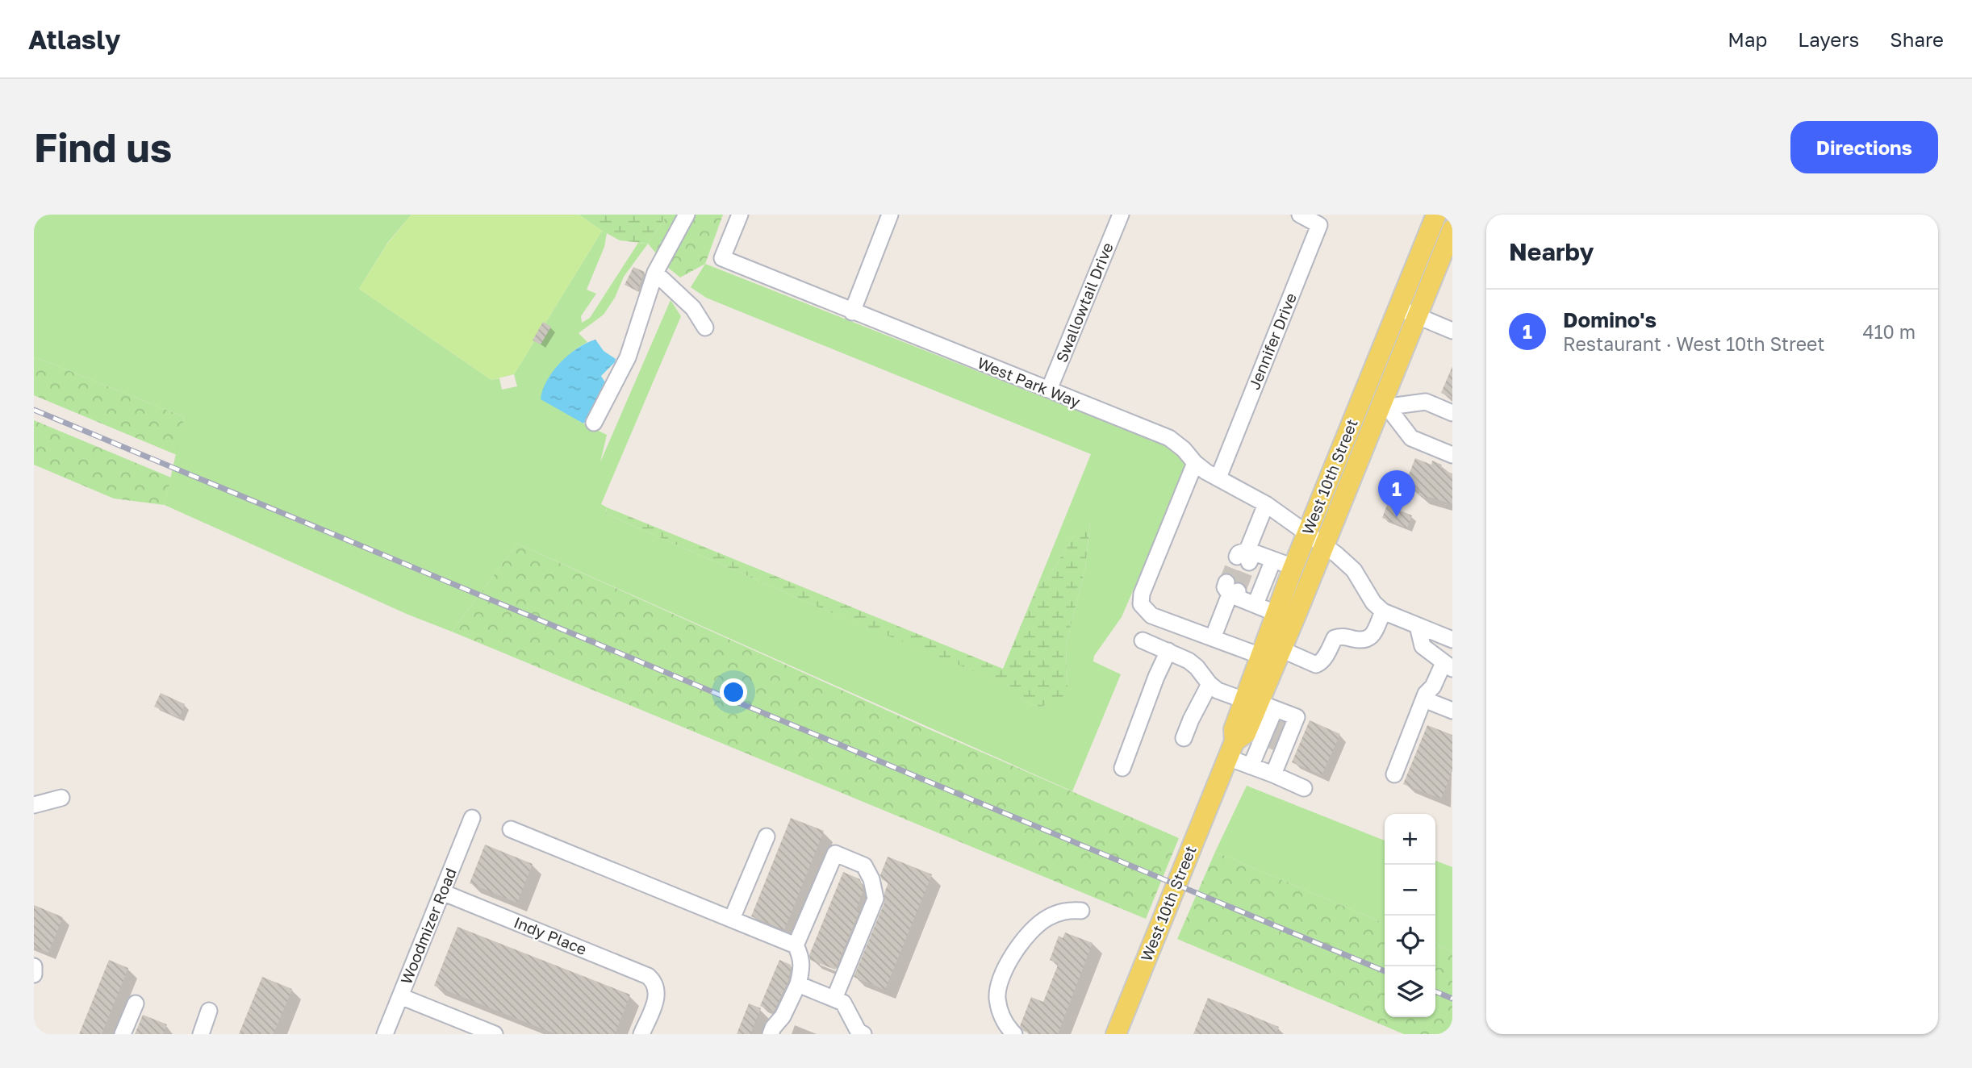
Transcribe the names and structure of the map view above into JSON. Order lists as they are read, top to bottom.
{
  "streets": {
    "main road": ["West 10th Street"],
    "street": [
      "Swallowtail Drive",
      "Jennifer Drive",
      "West Park Way",
      "Woodmizer Road",
      "Indy Place"
    ]
  },
  "crossings": [
    ["Swallowtail Drive", "West Park Way"],
    ["Jennifer Drive", "West Park Way"],
    ["West Park Way", "West 10th Street"],
    ["Woodmizer Road", "Indy Place"]
  ],
  "page": {
    "header": "Atlasly",
    "nav": ["Map", "Layers", "Share"],
    "buttons": "Directions",
    "title": "Find us",
    "heading": "Nearby",
    "list": [
      {
        "mark": "1",
        "name": "Domino's",
        "note": "Restaurant · West 10th Street",
        "value": "410 m"
      }
    ],
    "pins": "1",
    "map_buttons": ["+", "−"]
  }
}
